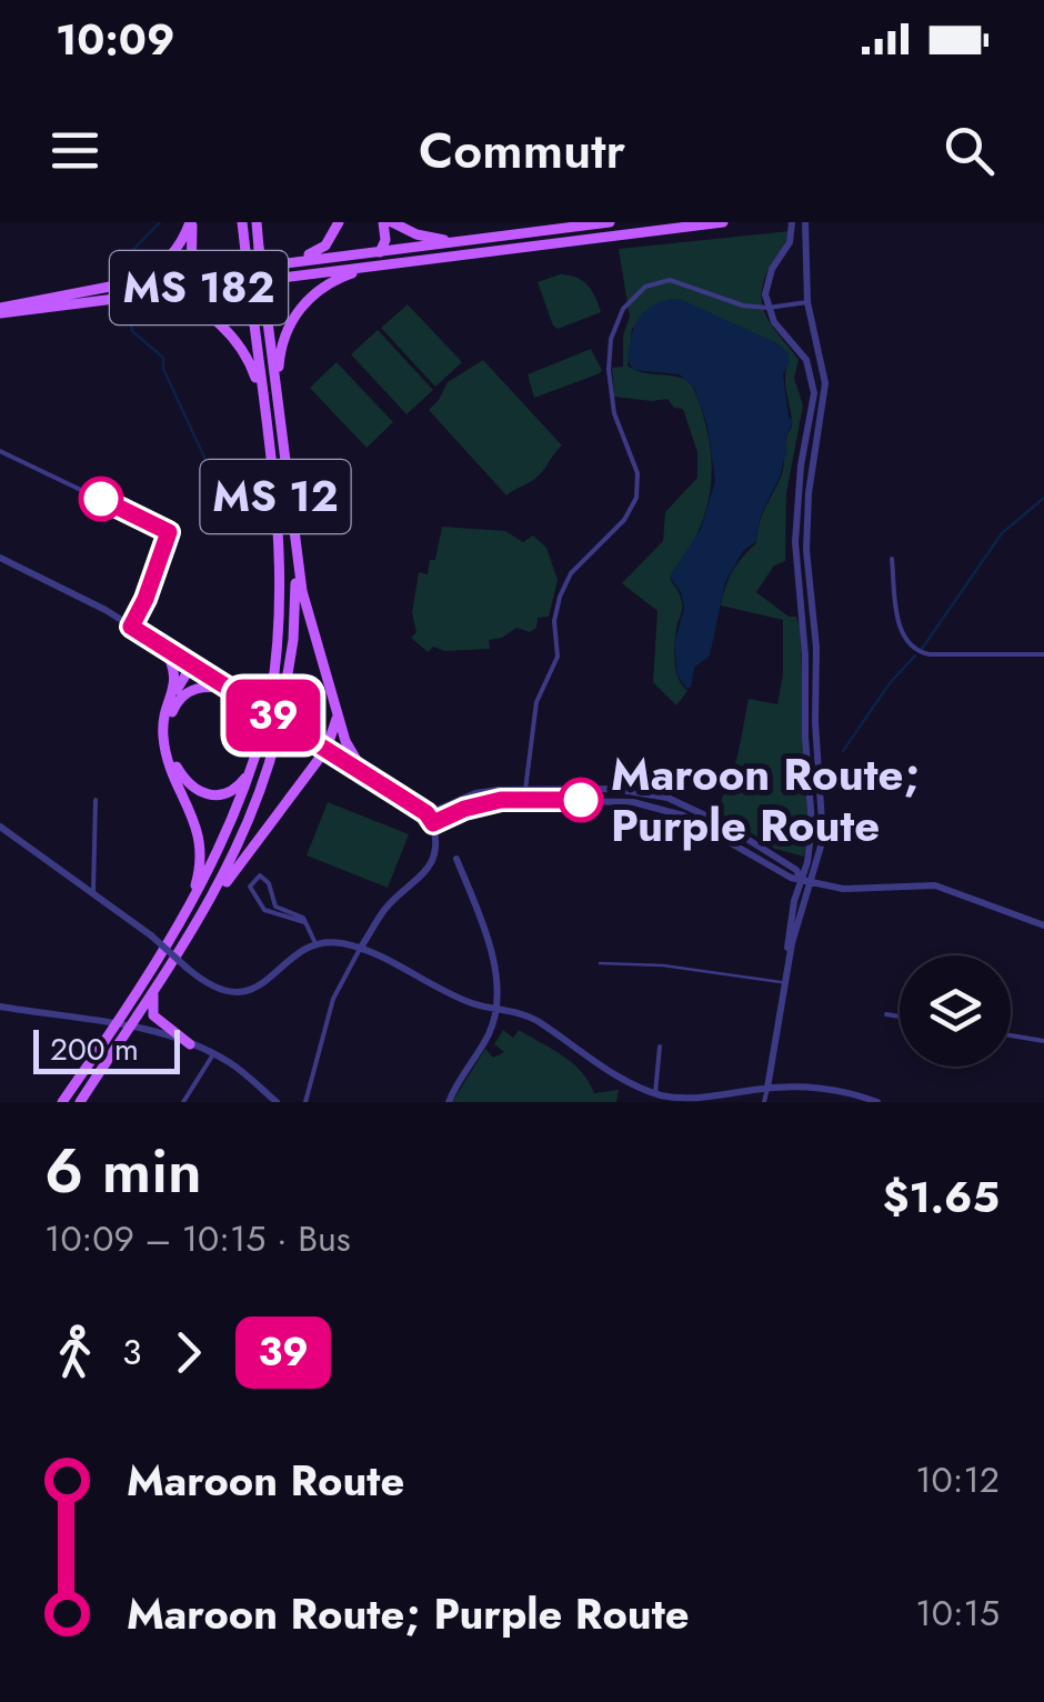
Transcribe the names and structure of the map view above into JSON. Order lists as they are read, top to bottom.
{
  "streets": {
    "main road": ["MS 182", "MS 12"]
  },
  "places": ["Maroon Route; Purple Route"],
  "lines": ["bus line 39"],
  "scale_bar": "200 m",
  "page": {
    "status": "10:09",
    "header": "Commutr",
    "on_map": "39",
    "scale": "200 m",
    "heading": ["6 min", "10:09 – 10:15 · Bus", "$1.65"],
    "legs": ["3", "39"],
    "list": [
      {
        "name": "Maroon Route",
        "value": "10:12"
      },
      {
        "name": "Maroon Route; Purple Route",
        "value": "10:15"
      }
    ]
  }
}
